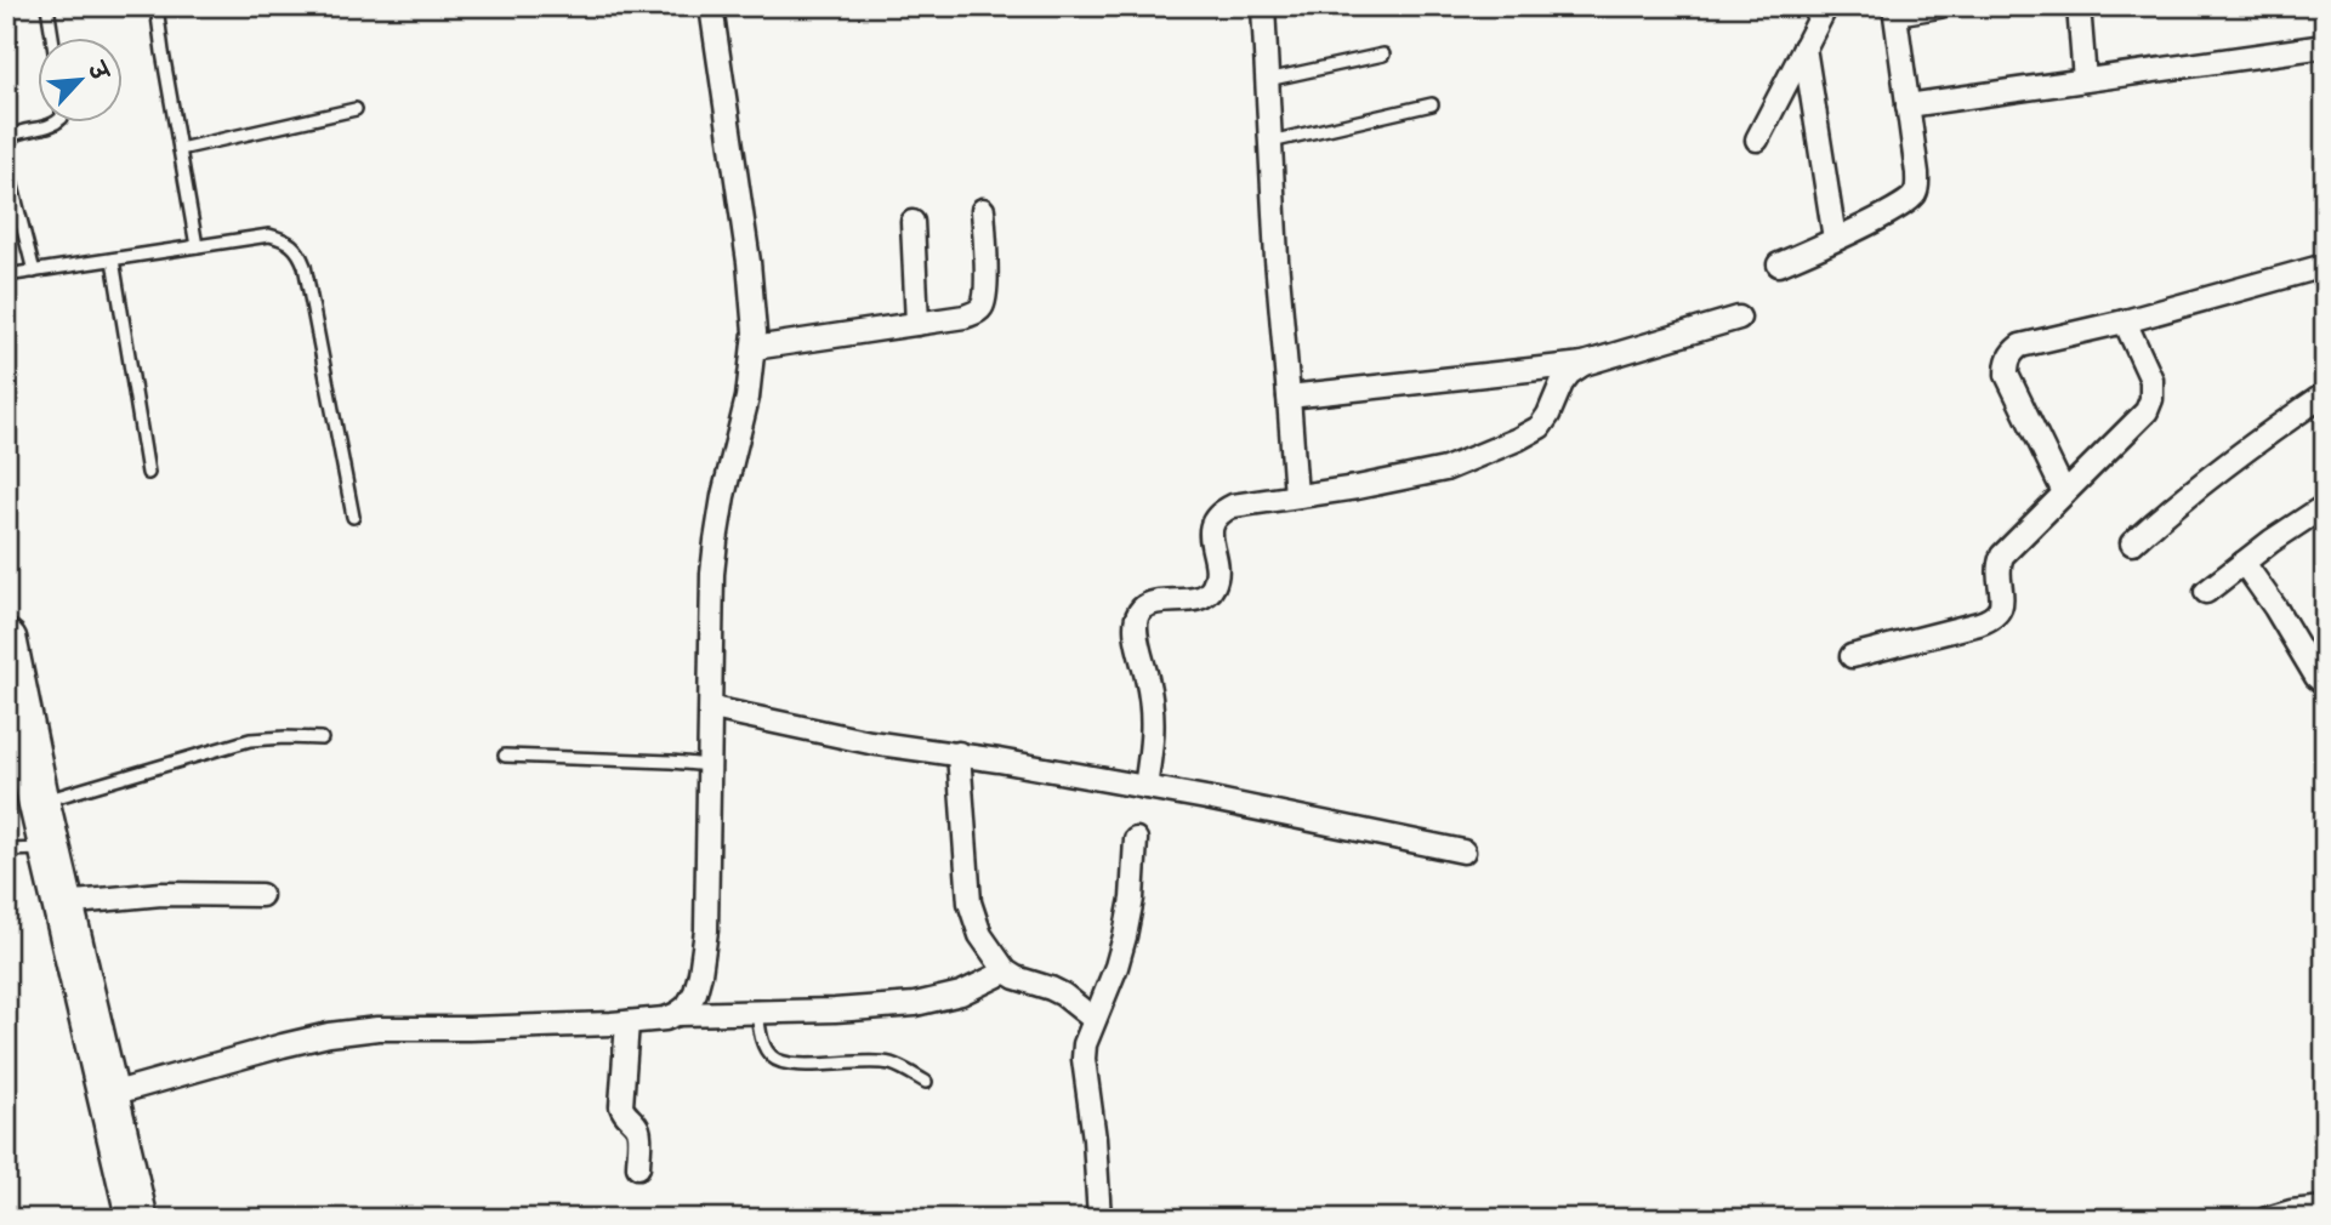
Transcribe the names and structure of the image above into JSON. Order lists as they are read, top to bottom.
{
  "north": "top right"
}
